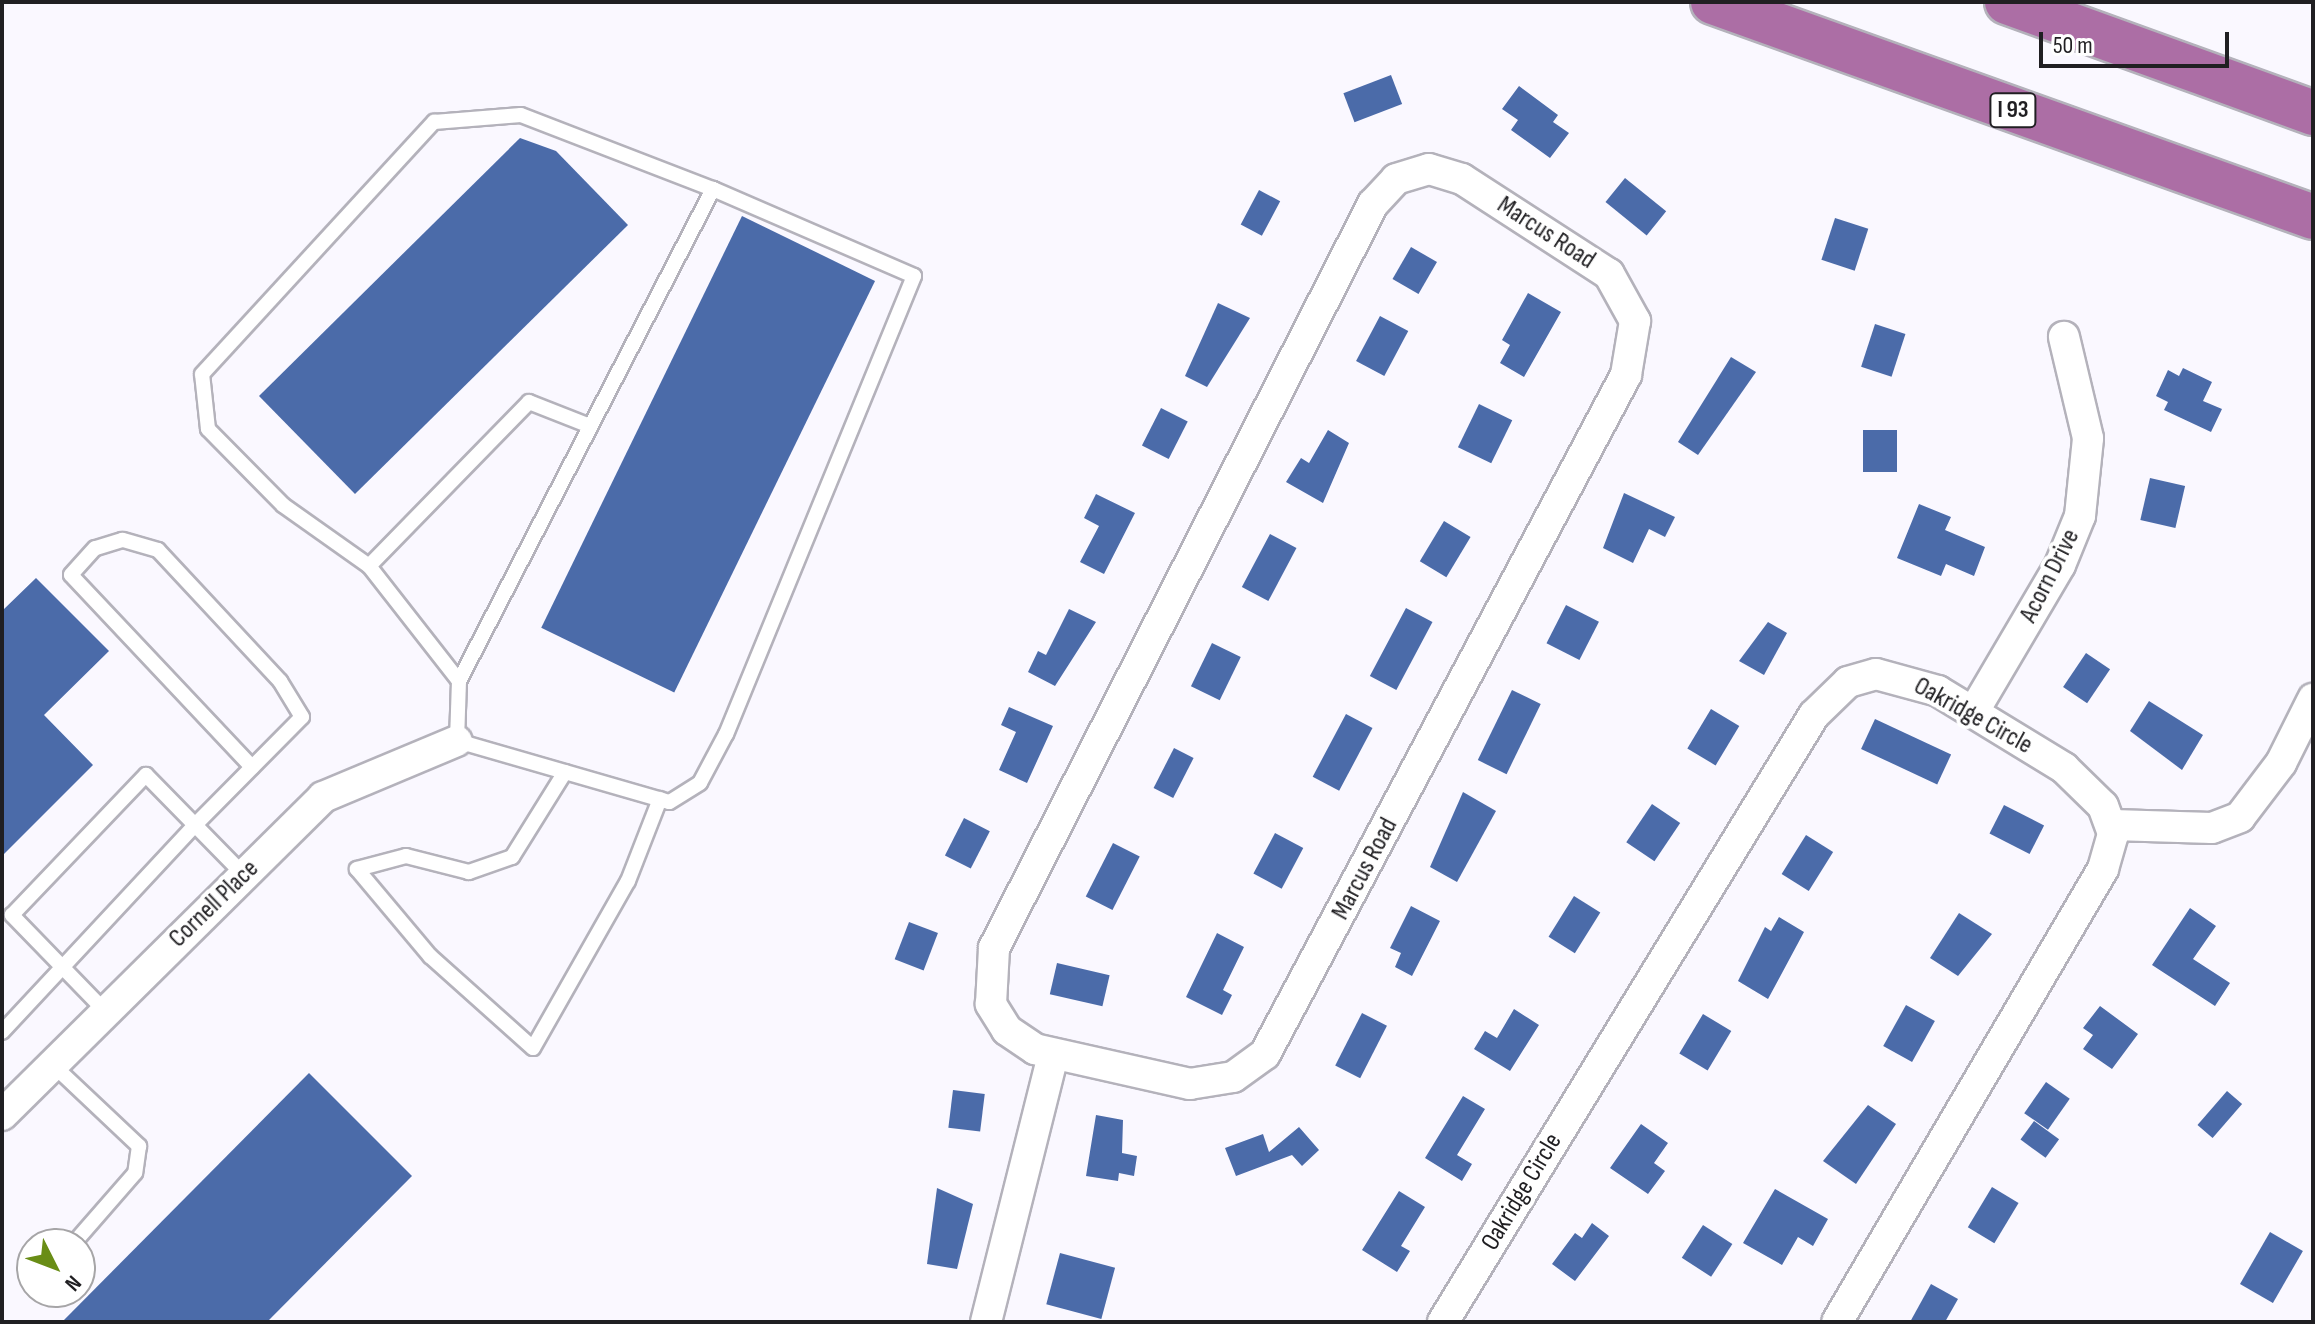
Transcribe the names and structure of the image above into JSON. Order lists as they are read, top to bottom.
{
  "streets": {
    "highway": ["I 93"],
    "street": [
      "Marcus Road",
      "Acorn Drive",
      "Oakridge Circle",
      "Cornell Place"
    ]
  },
  "crossings": [
    ["Acorn Drive", "Oakridge Circle"]
  ],
  "scale_bar": "50 m",
  "north": "bottom right"
}
